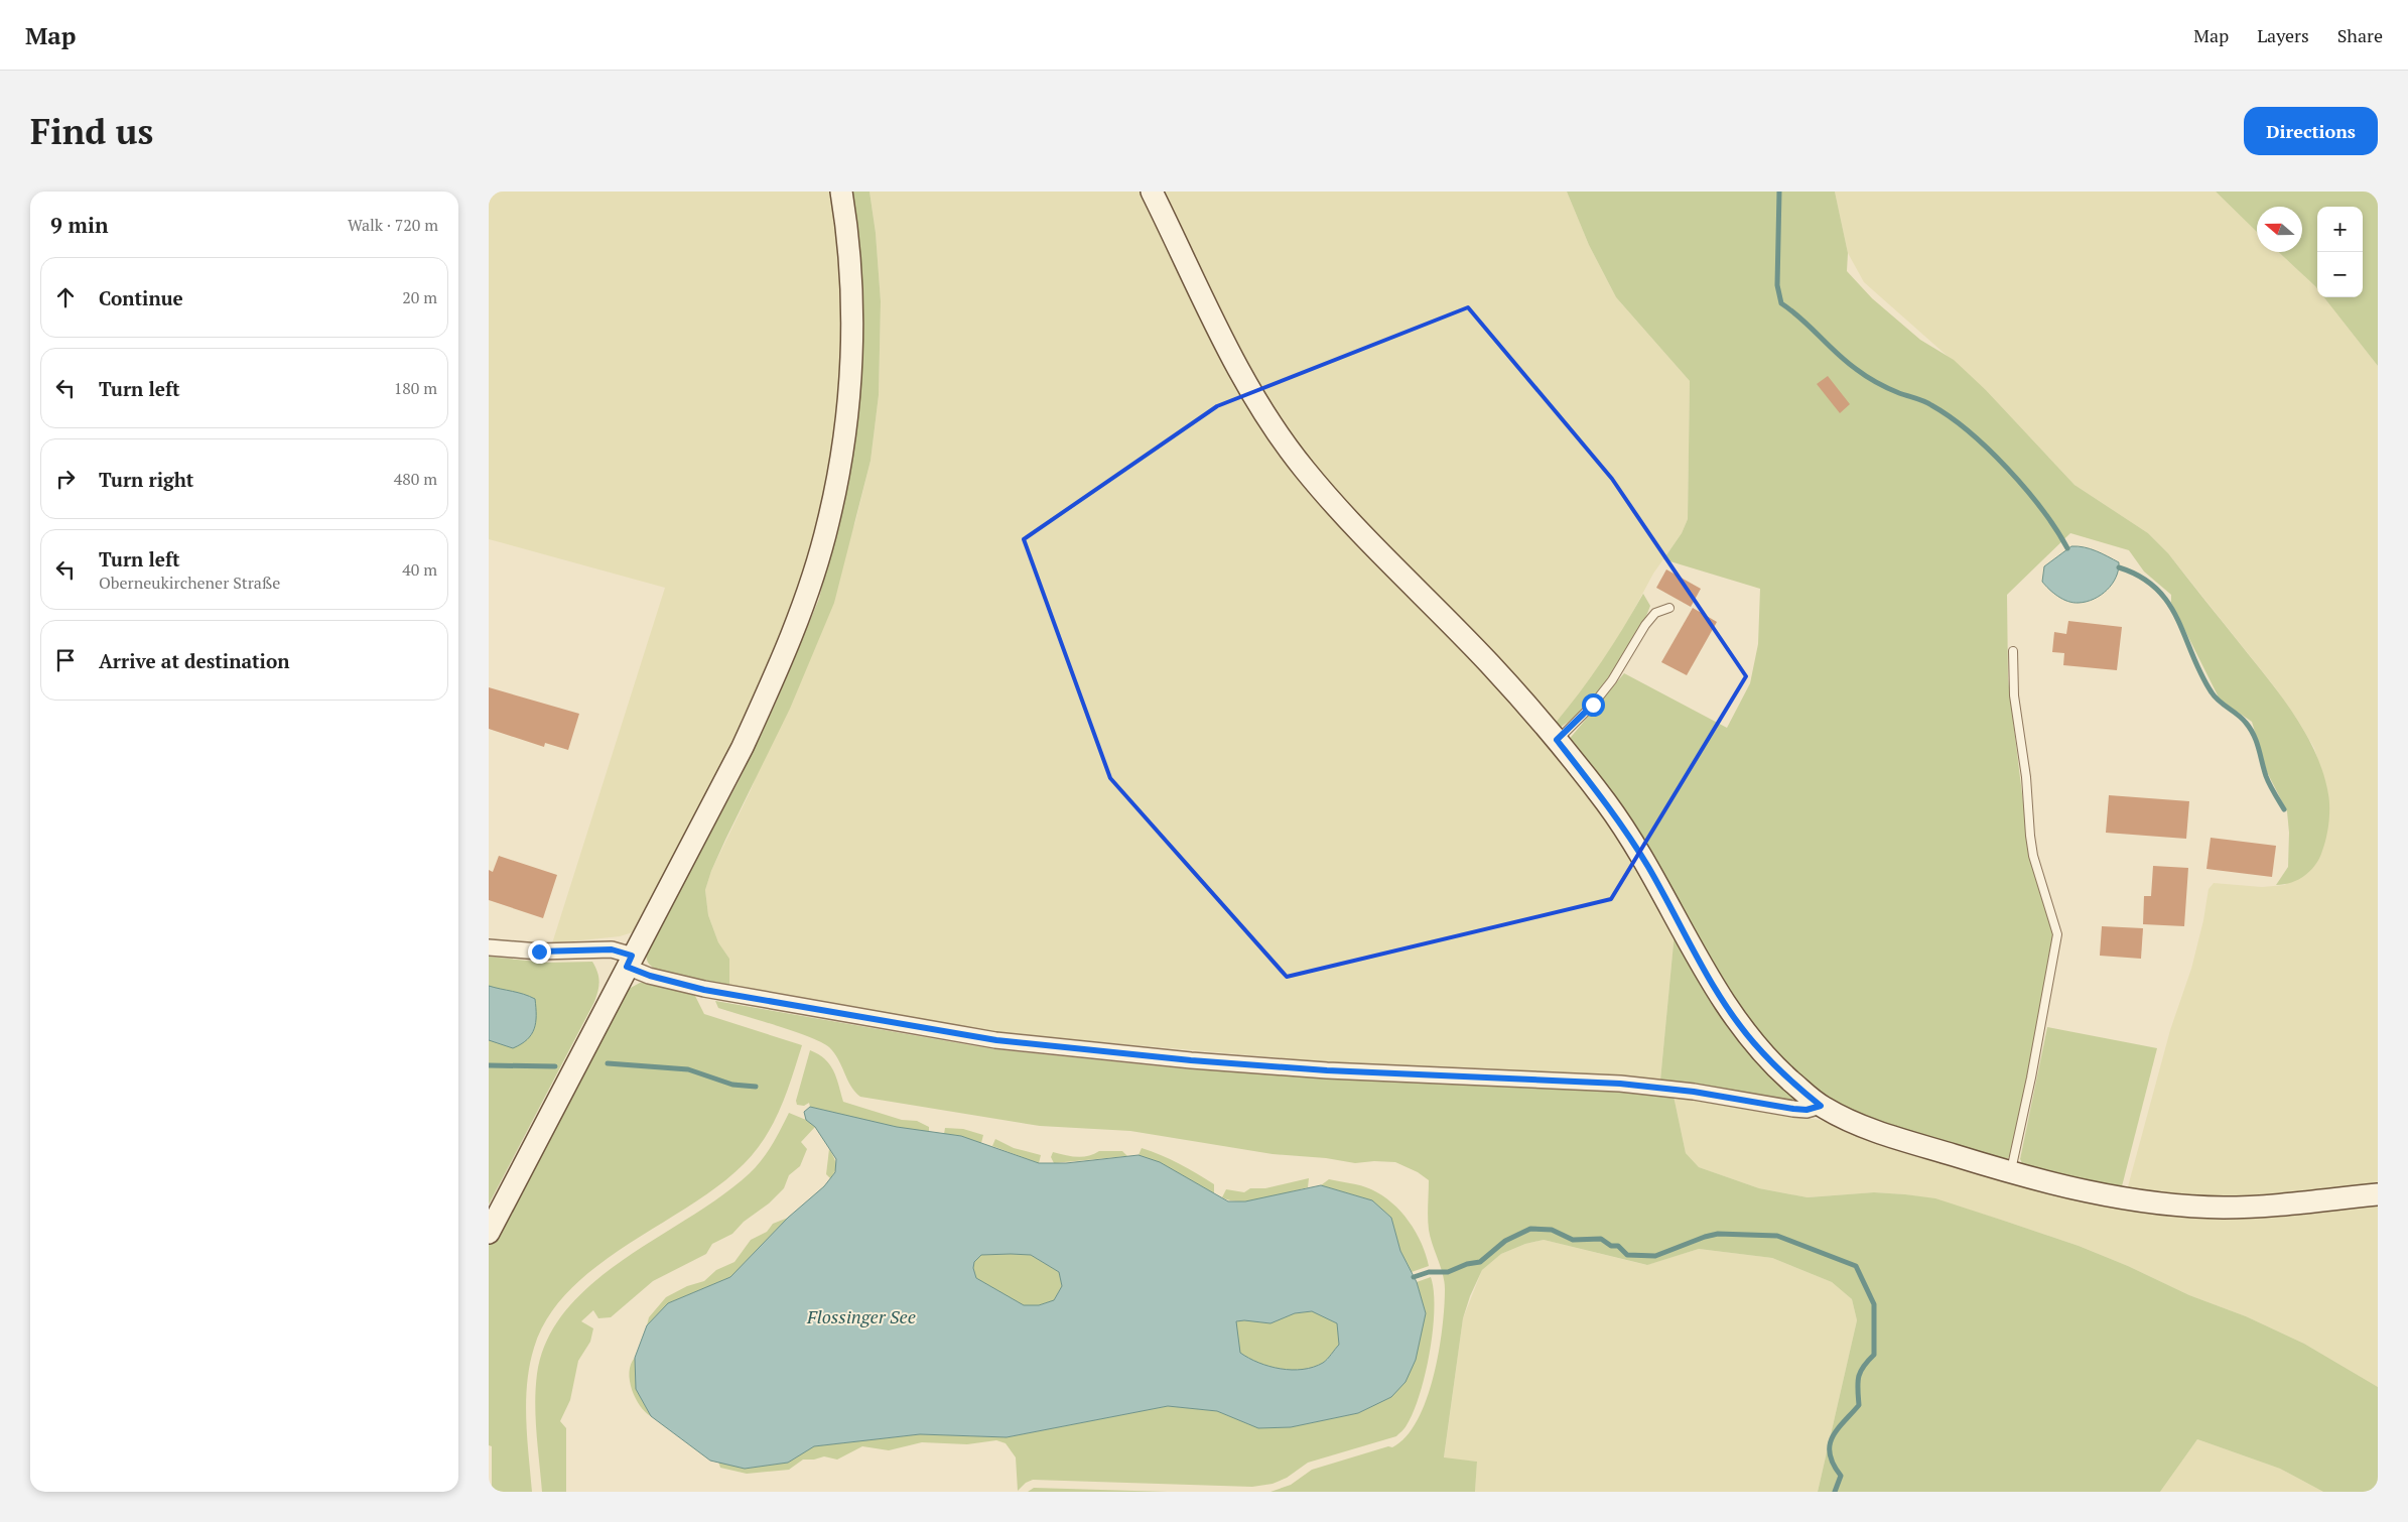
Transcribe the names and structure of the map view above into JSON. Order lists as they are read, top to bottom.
{
  "water": ["Flossinger See"],
  "north": "left",
  "page": {
    "header": "Map",
    "nav": ["Map", "Layers", "Share"],
    "buttons": "Directions",
    "title": "Find us",
    "heading": ["9 min", "Walk · 720 m"],
    "map_buttons": ["+", "−"],
    "list": [
      ["Continue", "20 m"],
      ["Turn left", "180 m"],
      ["Turn right", "480 m"],
      ["Turn left", "Oberneukirchener Straße", "40 m"],
      "Arrive at destination"
    ]
  }
}
